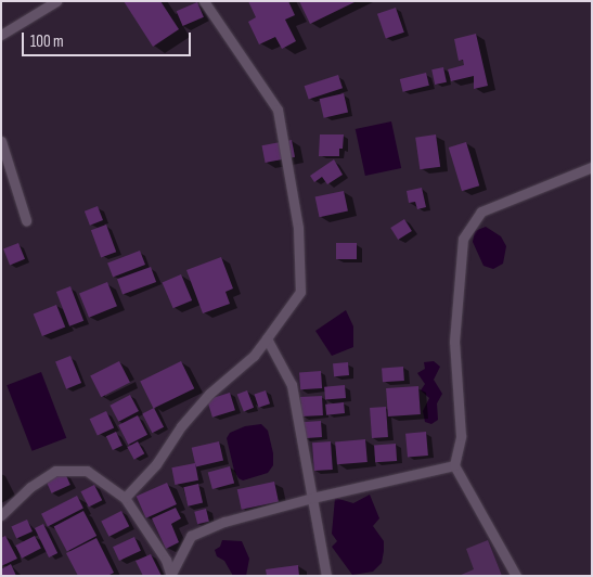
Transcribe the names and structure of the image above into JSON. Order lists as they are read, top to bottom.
{
  "scale_bar": "100 m"
}
